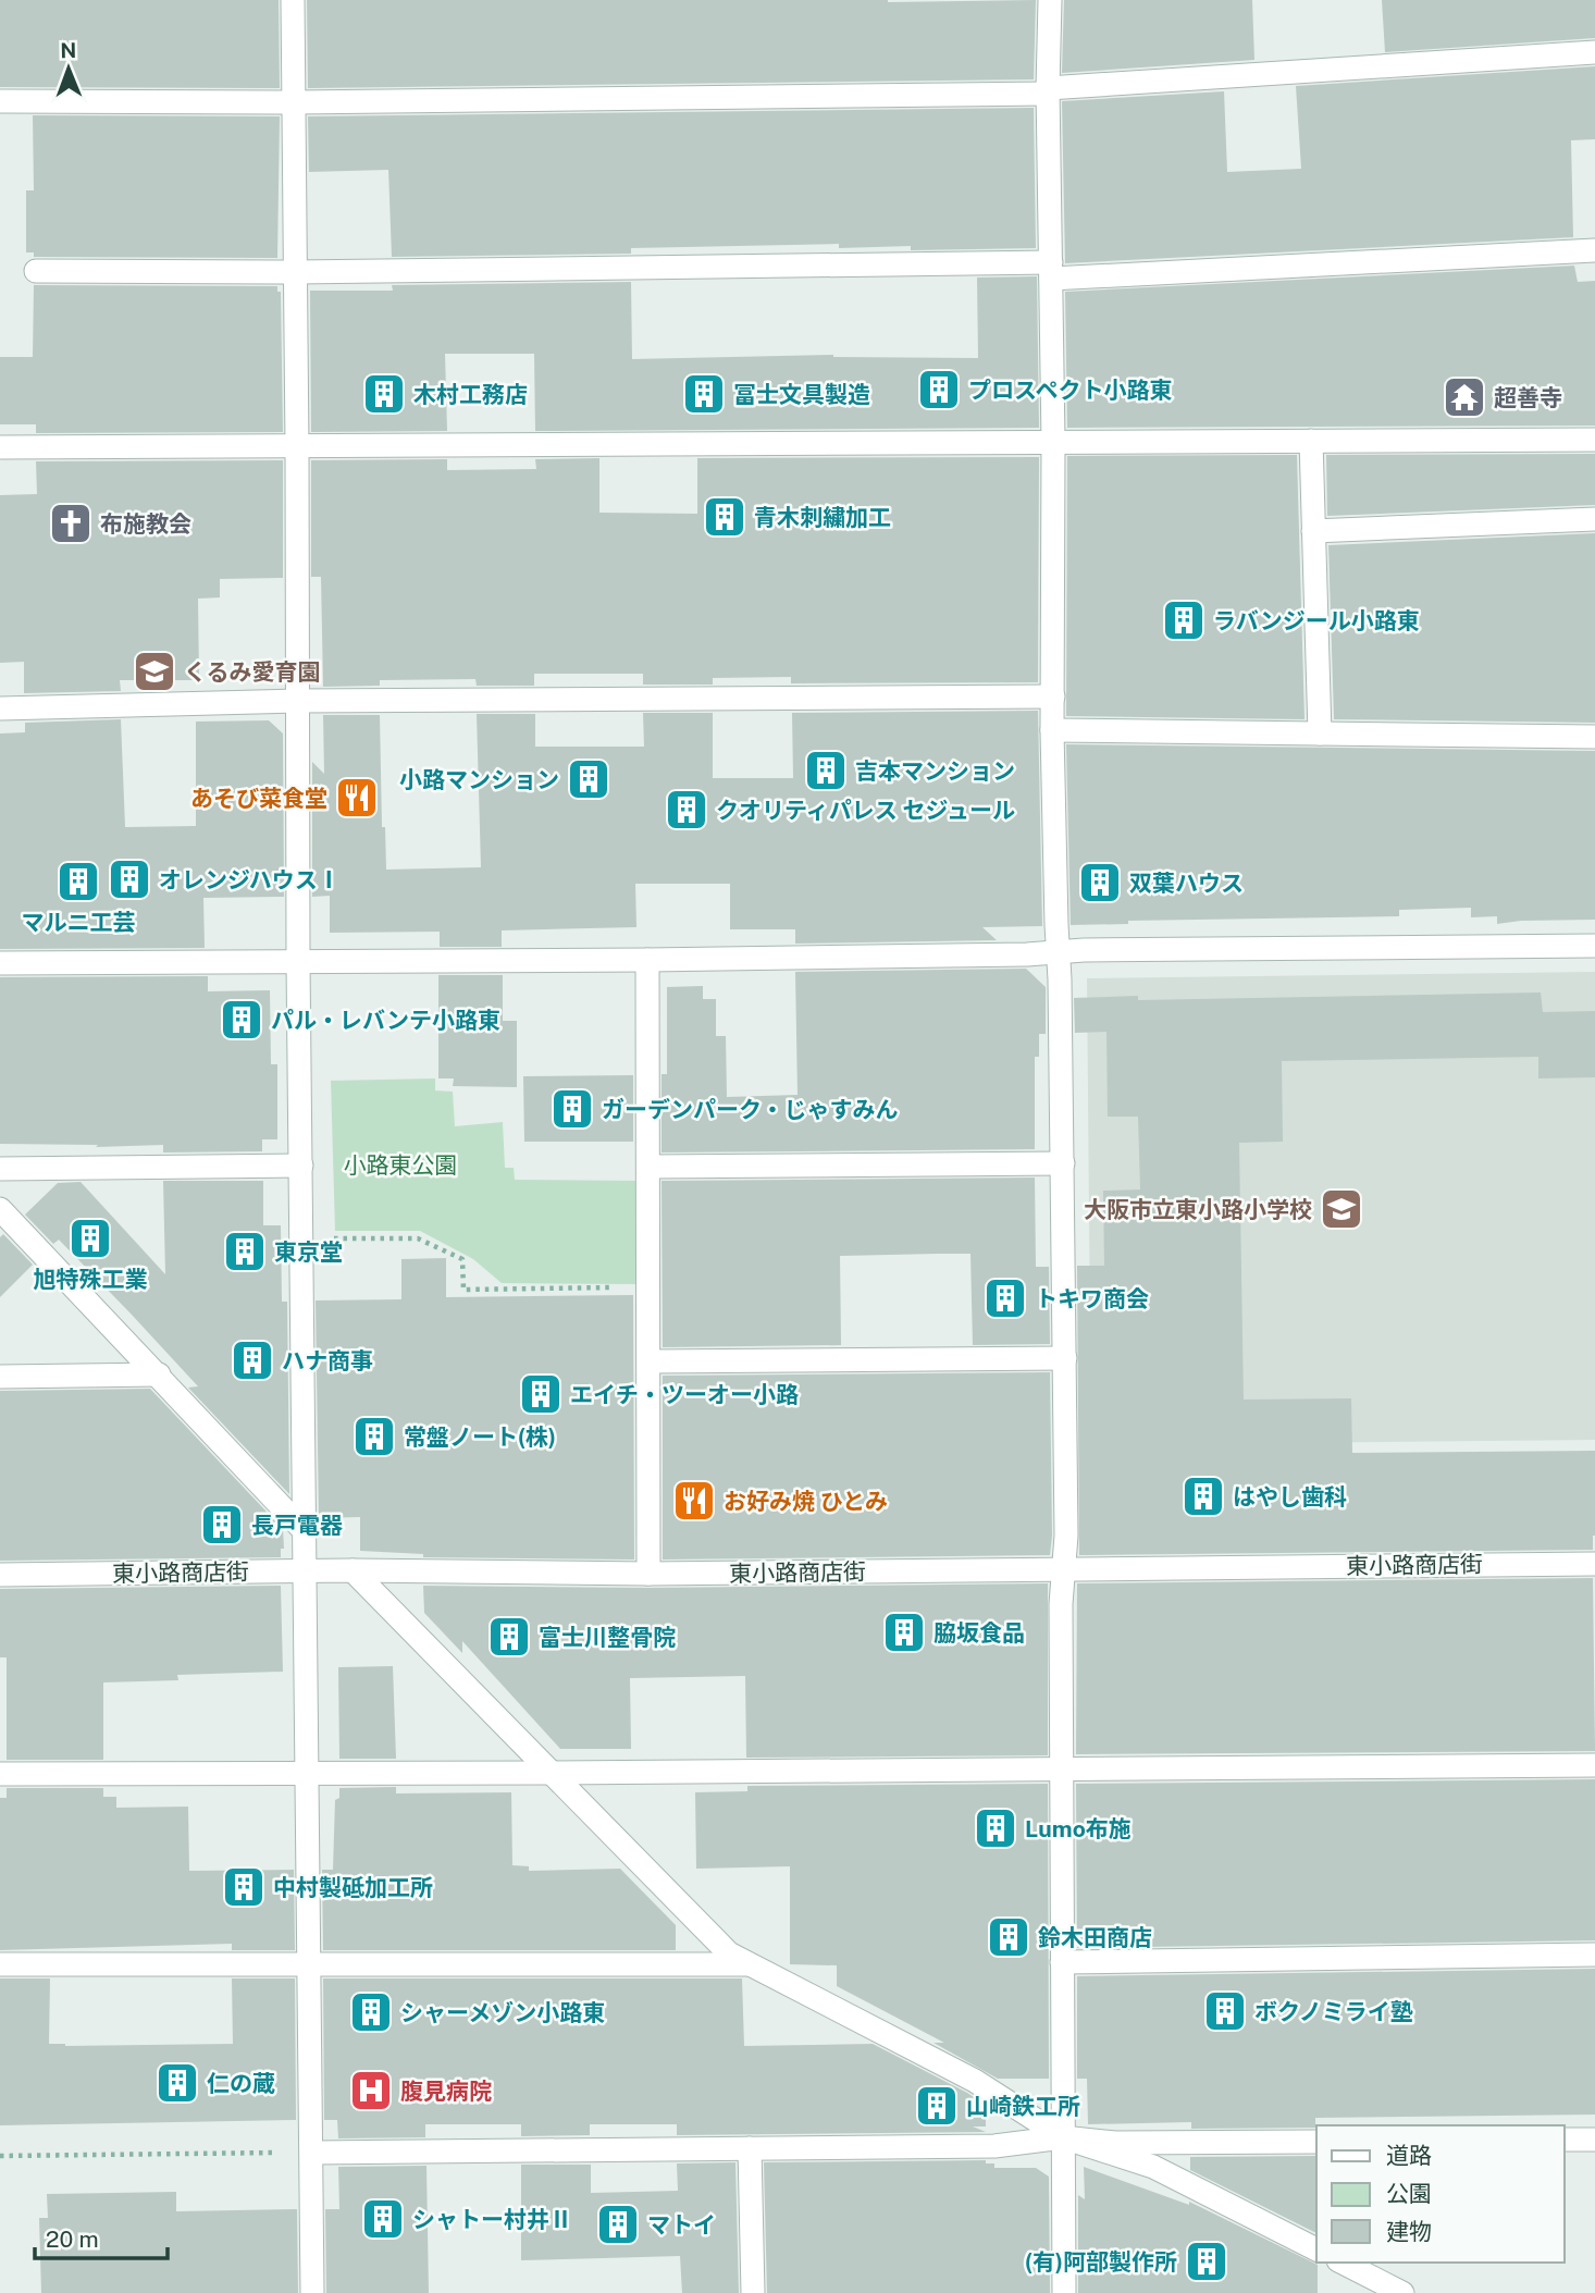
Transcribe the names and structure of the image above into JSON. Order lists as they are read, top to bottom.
{
  "streets": {
    "street": ["東小路商店街"]
  },
  "parks": ["小路東公園"],
  "places": {
    "building": [
      "プロスペクト小路東",
      "木村工務店",
      "冨士文具製造",
      "青木刺繍加工",
      "ラバンジール小路東",
      "吉本マンション",
      "小路マンション",
      "クオリティパレス セジュール",
      "オレンジハウスⅠ",
      "マルニ工芸",
      "双葉ハウス",
      "パル・レバンテ小路東",
      "ガーデンパーク・じゃすみん",
      "旭特殊工業",
      "東京堂",
      "トキワ商会",
      "ハナ商事",
      "エイチ・ツーオー小路",
      "常盤ノート(株)",
      "はやし歯科",
      "長戸電器",
      "脇坂食品",
      "富士川整骨院",
      "Lumo布施",
      "中村製砥加工所",
      "鈴木田商店",
      "ボクノミライ塾",
      "シャーメゾン小路東",
      "仁の蔵",
      "山崎鉄工所",
      "シャトー村井Ⅱ",
      "マトイ",
      "(有)阿部製作所"
    ],
    "temple": ["超善寺"],
    "church": ["布施教会"],
    "school or university": ["くるみ愛育園", "大阪市立東小路小学校"],
    "restaurant": ["あそび菜食堂", "お好み焼 ひとみ"],
    "hospital": ["腹見病院"]
  },
  "legend": ["道路", "公園", "建物"],
  "scale_bar": "20 m",
  "north": "top"
}
